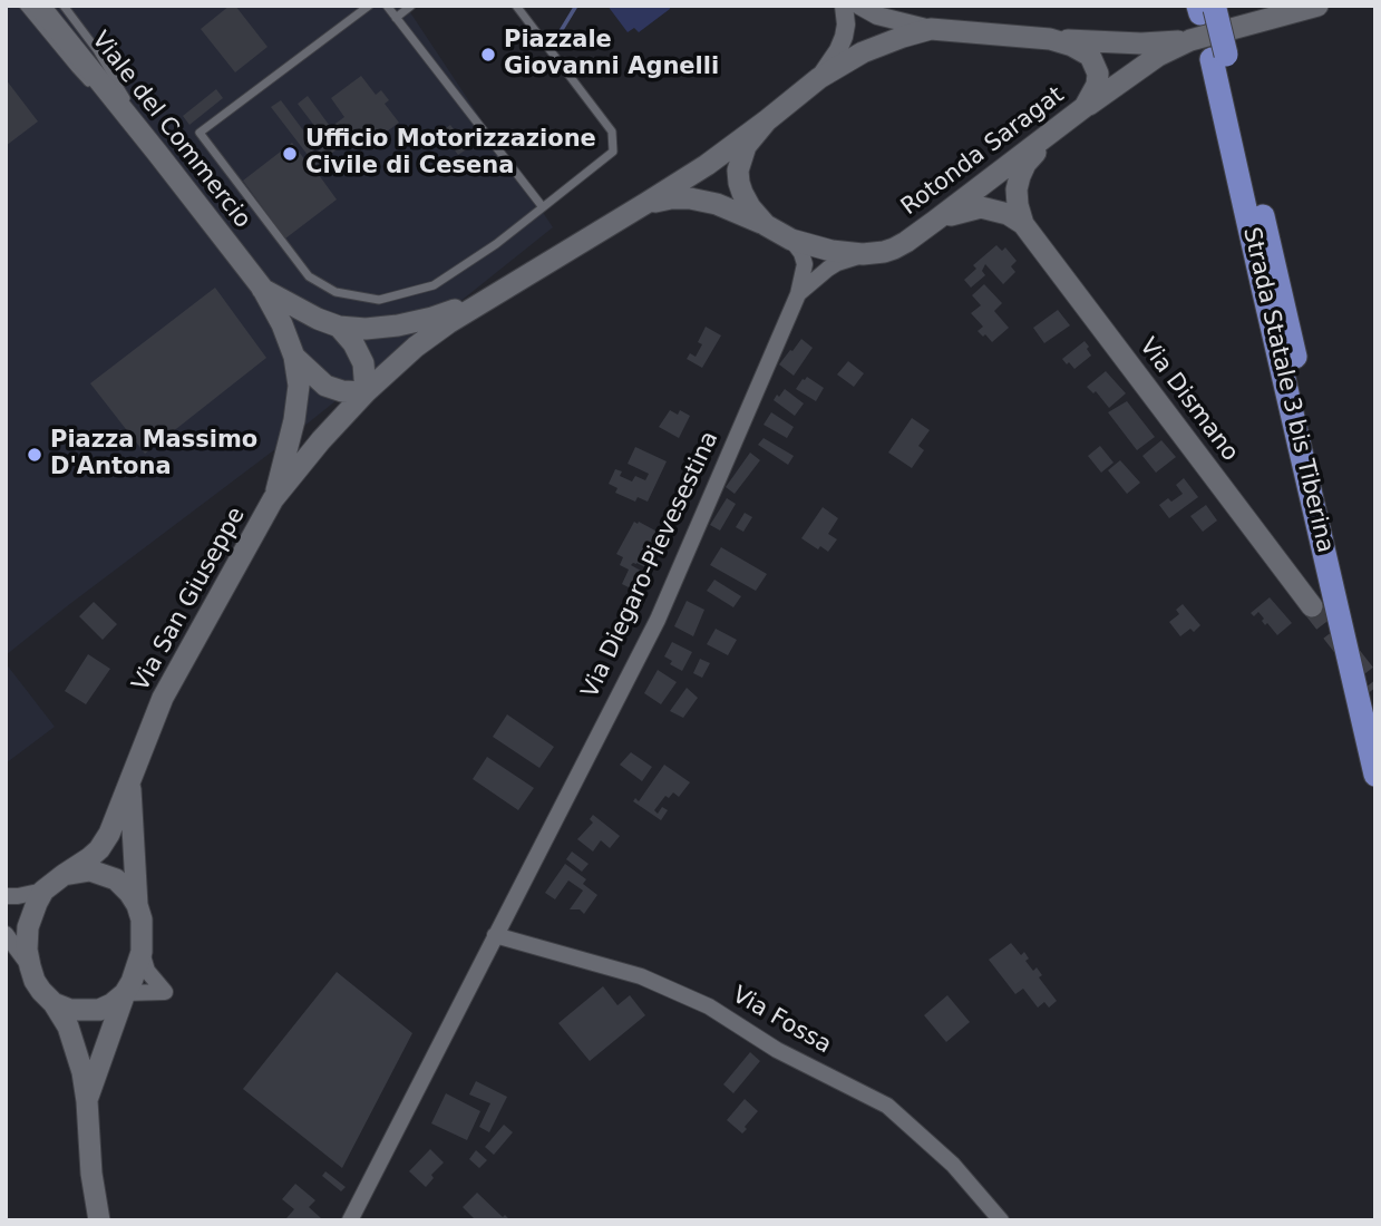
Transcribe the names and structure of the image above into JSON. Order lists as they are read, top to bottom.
{
  "streets": {
    "highway": ["Strada Statale 3 bis Tiberina"],
    "main road": [
      "Viale del Commercio",
      "Rotonda Saragat",
      "Via Dismano",
      "Via San Giuseppe"
    ],
    "street": ["Via Diegaro-Pievesestina", "Via Fossa"]
  },
  "crossings": [
    ["Viale del Commercio", "Via San Giuseppe"],
    ["Rotonda Saragat", "Via Dismano"],
    ["Rotonda Saragat", "Via Diegaro-Pievesestina"],
    ["Rotonda Saragat", "Via San Giuseppe"],
    ["Via Diegaro-Pievesestina", "Via Fossa"]
  ],
  "places": ["Piazzale Giovanni Agnelli", "Ufficio Motorizzazione Civile di Cesena", "Piazza Massimo D'Antona"]
}
